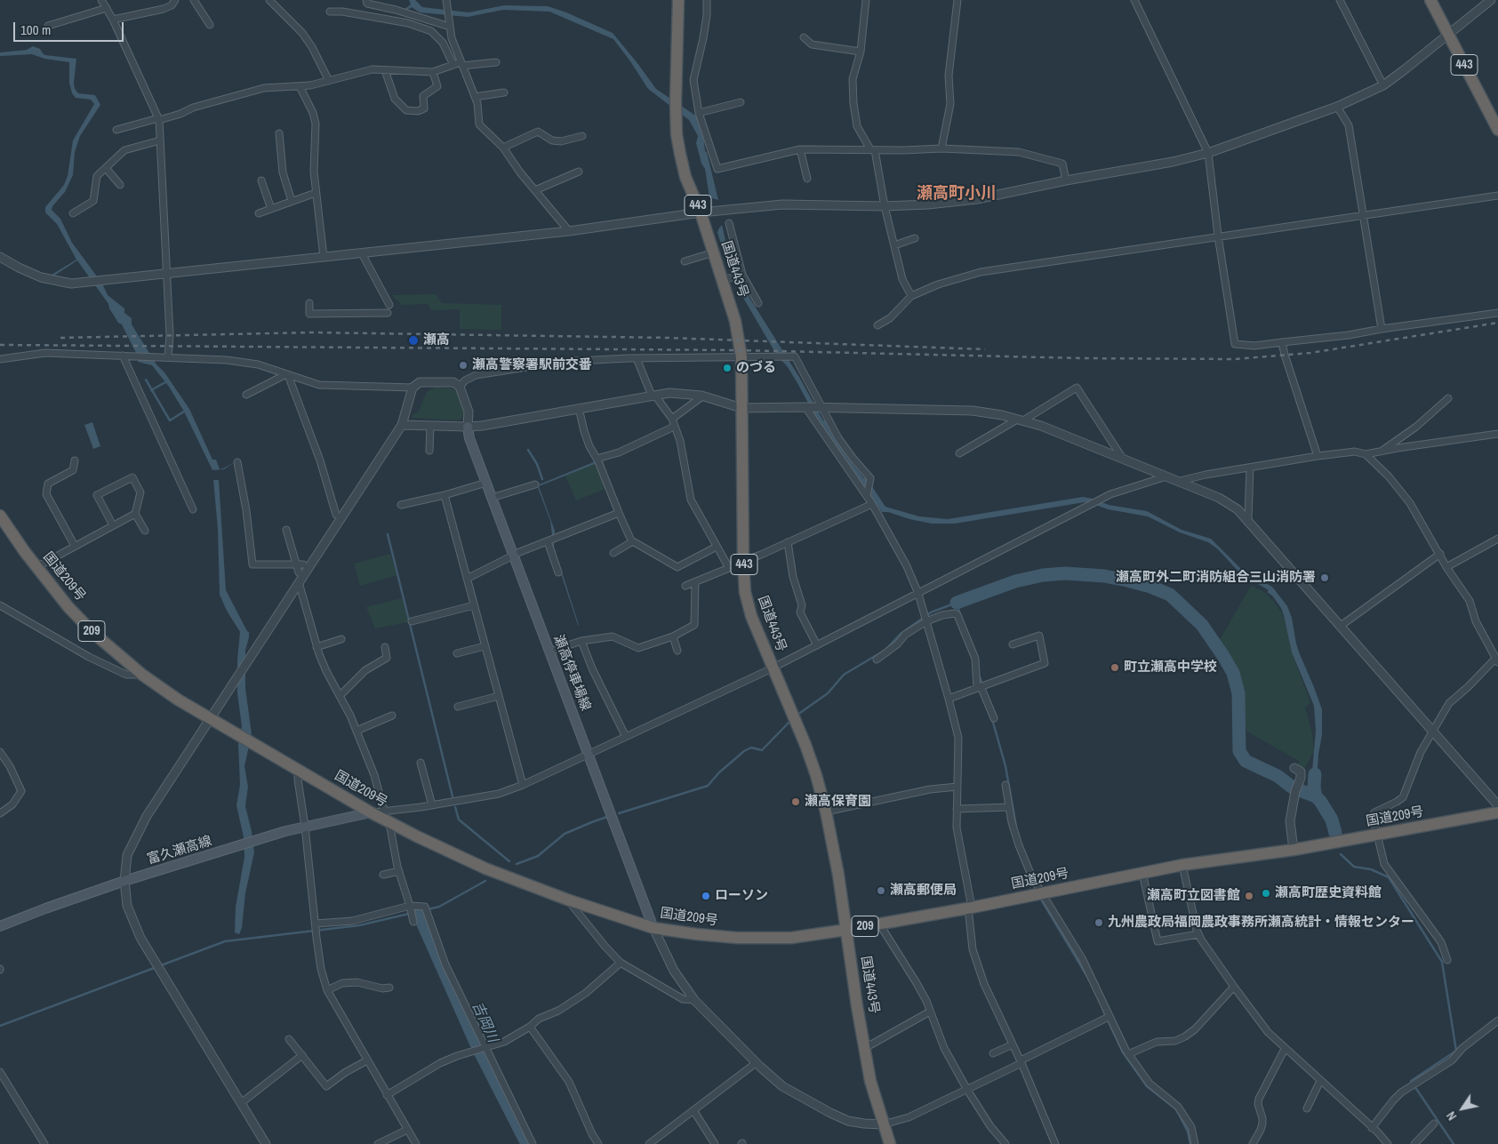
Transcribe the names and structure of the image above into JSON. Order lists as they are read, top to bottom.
{
  "streets": {
    "highway": [
      "443",
      "国道443号",
      "国道209号",
      "209"
    ],
    "main road": ["瀬高停車場線", "富久瀬高線"]
  },
  "crossings": [
    ["国道443号", "国道209号"],
    ["国道209号", "瀬高停車場線"],
    ["国道209号", "富久瀬高線"]
  ],
  "districts": ["瀬高町小川"],
  "water": ["吉岡川"],
  "places": [
    "瀬高",
    "瀬高警察署駅前交番",
    "のづる",
    "瀬高町外二町消防組合三山消防署",
    "町立瀬高中学校",
    "瀬高保育園",
    "瀬高郵便局",
    "瀬高町歴史資料館",
    "ローソン",
    "瀬高町立図書館",
    "九州農政局福岡農政事務所瀬高統計・情報センター"
  ],
  "scale_bar": "100 m",
  "north": "bottom left"
}
